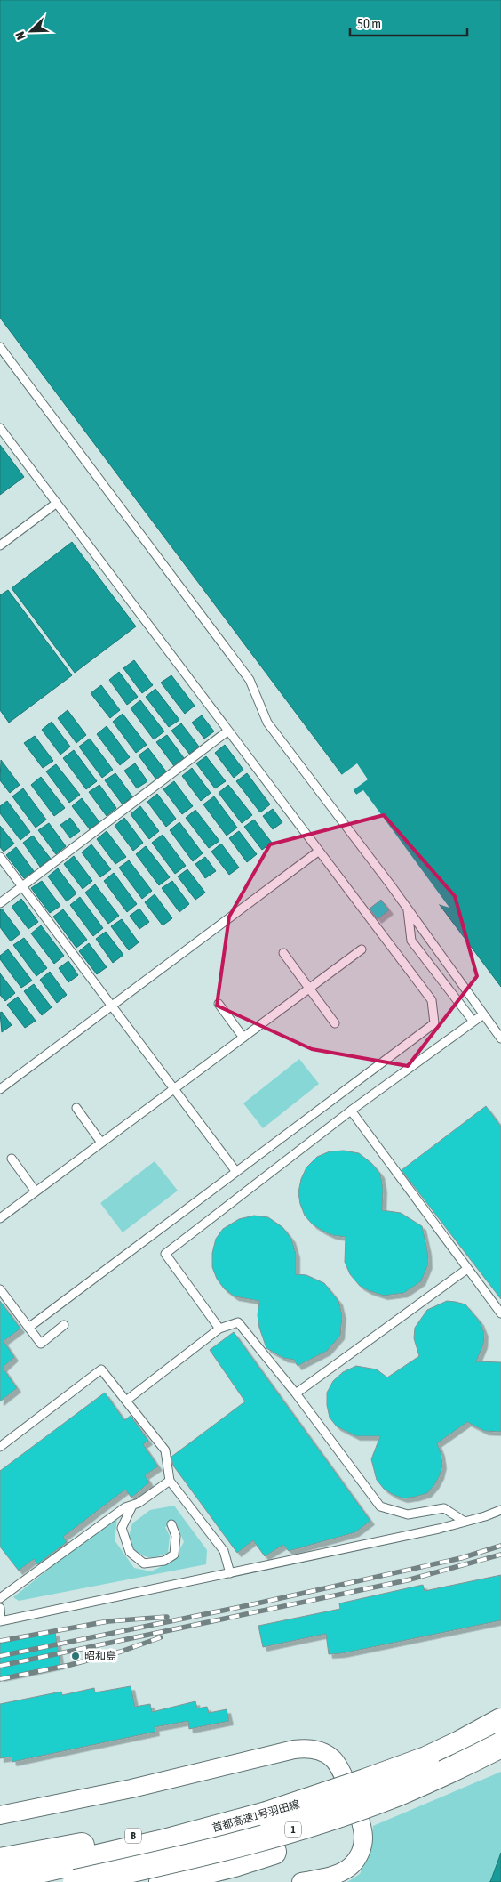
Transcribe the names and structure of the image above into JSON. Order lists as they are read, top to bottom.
{
  "streets": {
    "highway": ["首都高速1号羽田線", "1", "B"]
  },
  "crossings": [
    ["首都高速1号羽田線", "B"]
  ],
  "places": ["昭和島"],
  "scale_bar": "50 m",
  "north": "bottom left"
}
